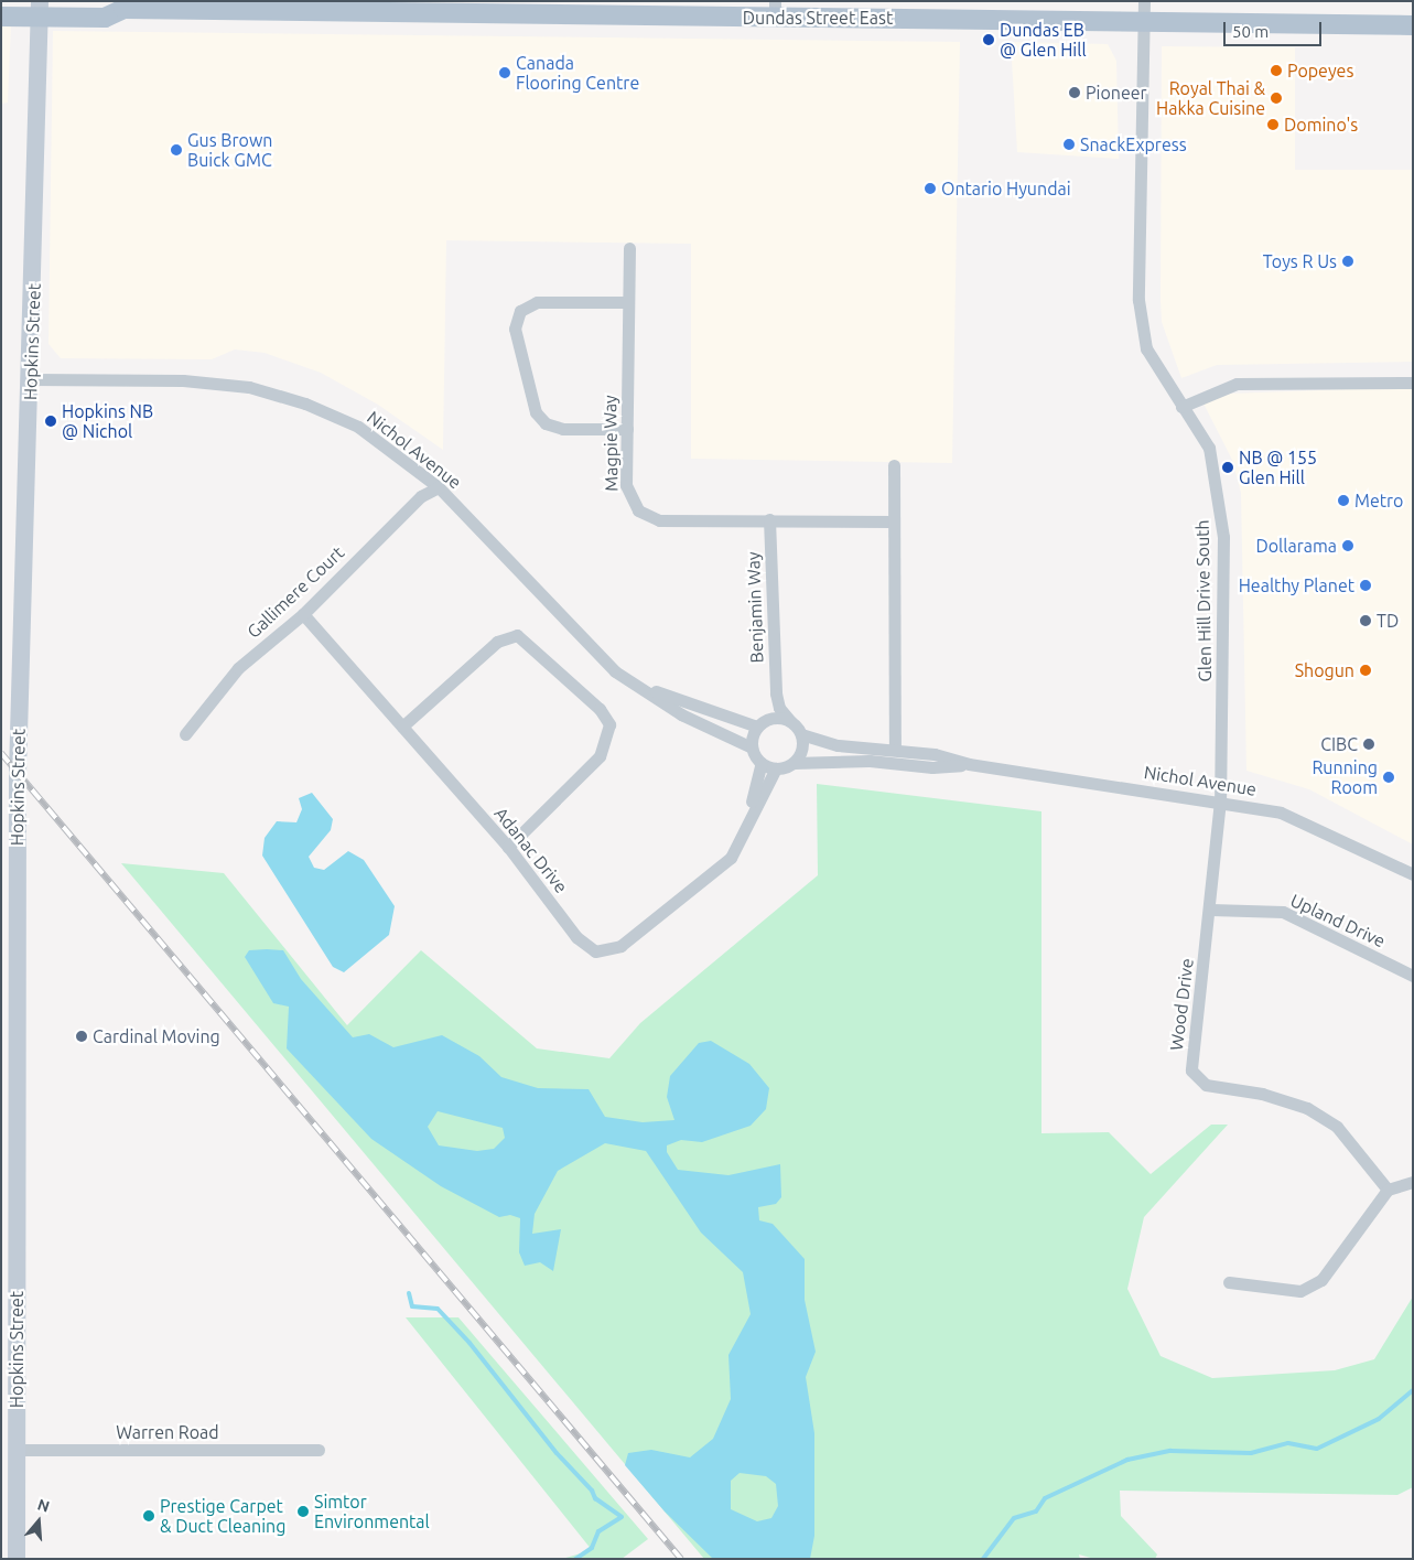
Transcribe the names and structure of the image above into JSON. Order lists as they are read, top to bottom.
{
  "streets": {
    "main road": ["Dundas Street East", "Hopkins Street"],
    "street": [
      "Magpie Way",
      "Nichol Avenue",
      "Gallimere Court",
      "Glen Hill Drive South",
      "Benjamin Way",
      "Adanac Drive",
      "Upland Drive",
      "Wood Drive",
      "Warren Road"
    ]
  },
  "crossings": [
    ["Dundas Street East", "Hopkins Street"],
    ["Dundas Street East", "Glen Hill Drive South"],
    ["Hopkins Street", "Nichol Avenue"],
    ["Hopkins Street", "Warren Road"],
    ["Magpie Way", "Benjamin Way"],
    ["Nichol Avenue", "Gallimere Court"],
    ["Nichol Avenue", "Glen Hill Drive South"],
    ["Nichol Avenue", "Benjamin Way"],
    ["Nichol Avenue", "Adanac Drive"],
    ["Nichol Avenue", "Wood Drive"],
    ["Gallimere Court", "Adanac Drive"],
    ["Glen Hill Drive South", "Wood Drive"],
    ["Benjamin Way", "Adanac Drive"],
    ["Upland Drive", "Wood Drive"]
  ],
  "places": [
    "Dundas EB @ Glen Hill",
    "Popeyes",
    "Canada Flooring Centre",
    "Pioneer",
    "Royal Thai & Hakka Cuisine",
    "Domino's",
    "SnackExpress",
    "Gus Brown Buick GMC",
    "Ontario Hyundai",
    "Toys R Us",
    "Hopkins NB @ Nichol",
    "NB @ 155 Glen Hill",
    "Metro",
    "Dollarama",
    "Healthy Planet",
    "TD",
    "Shogun",
    "CIBC",
    "Running Room",
    "Cardinal Moving",
    "Simtor Environmental",
    "Prestige Carpet & Duct Cleaning"
  ],
  "scale_bar": "50 m",
  "north": "top"
}
